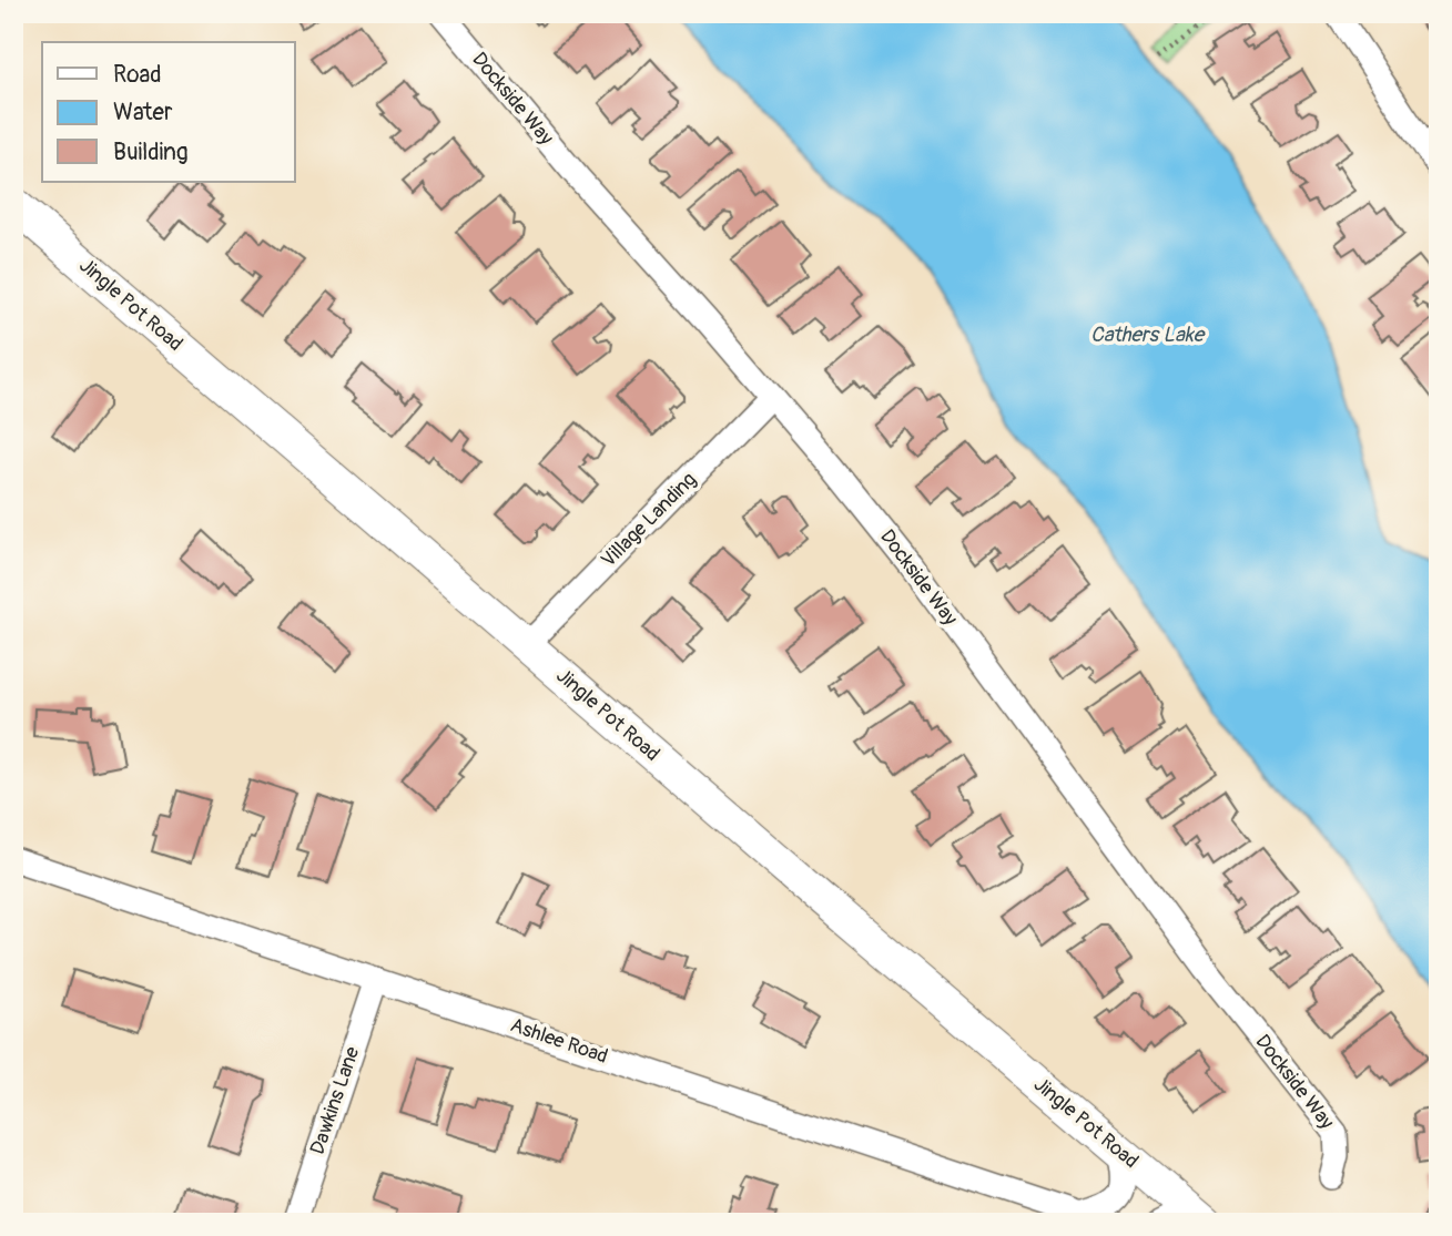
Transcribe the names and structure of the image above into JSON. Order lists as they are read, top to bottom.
{
  "streets": {
    "street": [
      "Dockside Way",
      "Jingle Pot Road",
      "Village Landing",
      "Ashlee Road",
      "Dawkins Lane"
    ]
  },
  "crossings": [
    ["Dockside Way", "Village Landing"],
    ["Jingle Pot Road", "Village Landing"],
    ["Ashlee Road", "Dawkins Lane"]
  ],
  "water": ["Cathers Lake"],
  "legend": ["Road", "Water", "Building"]
}
